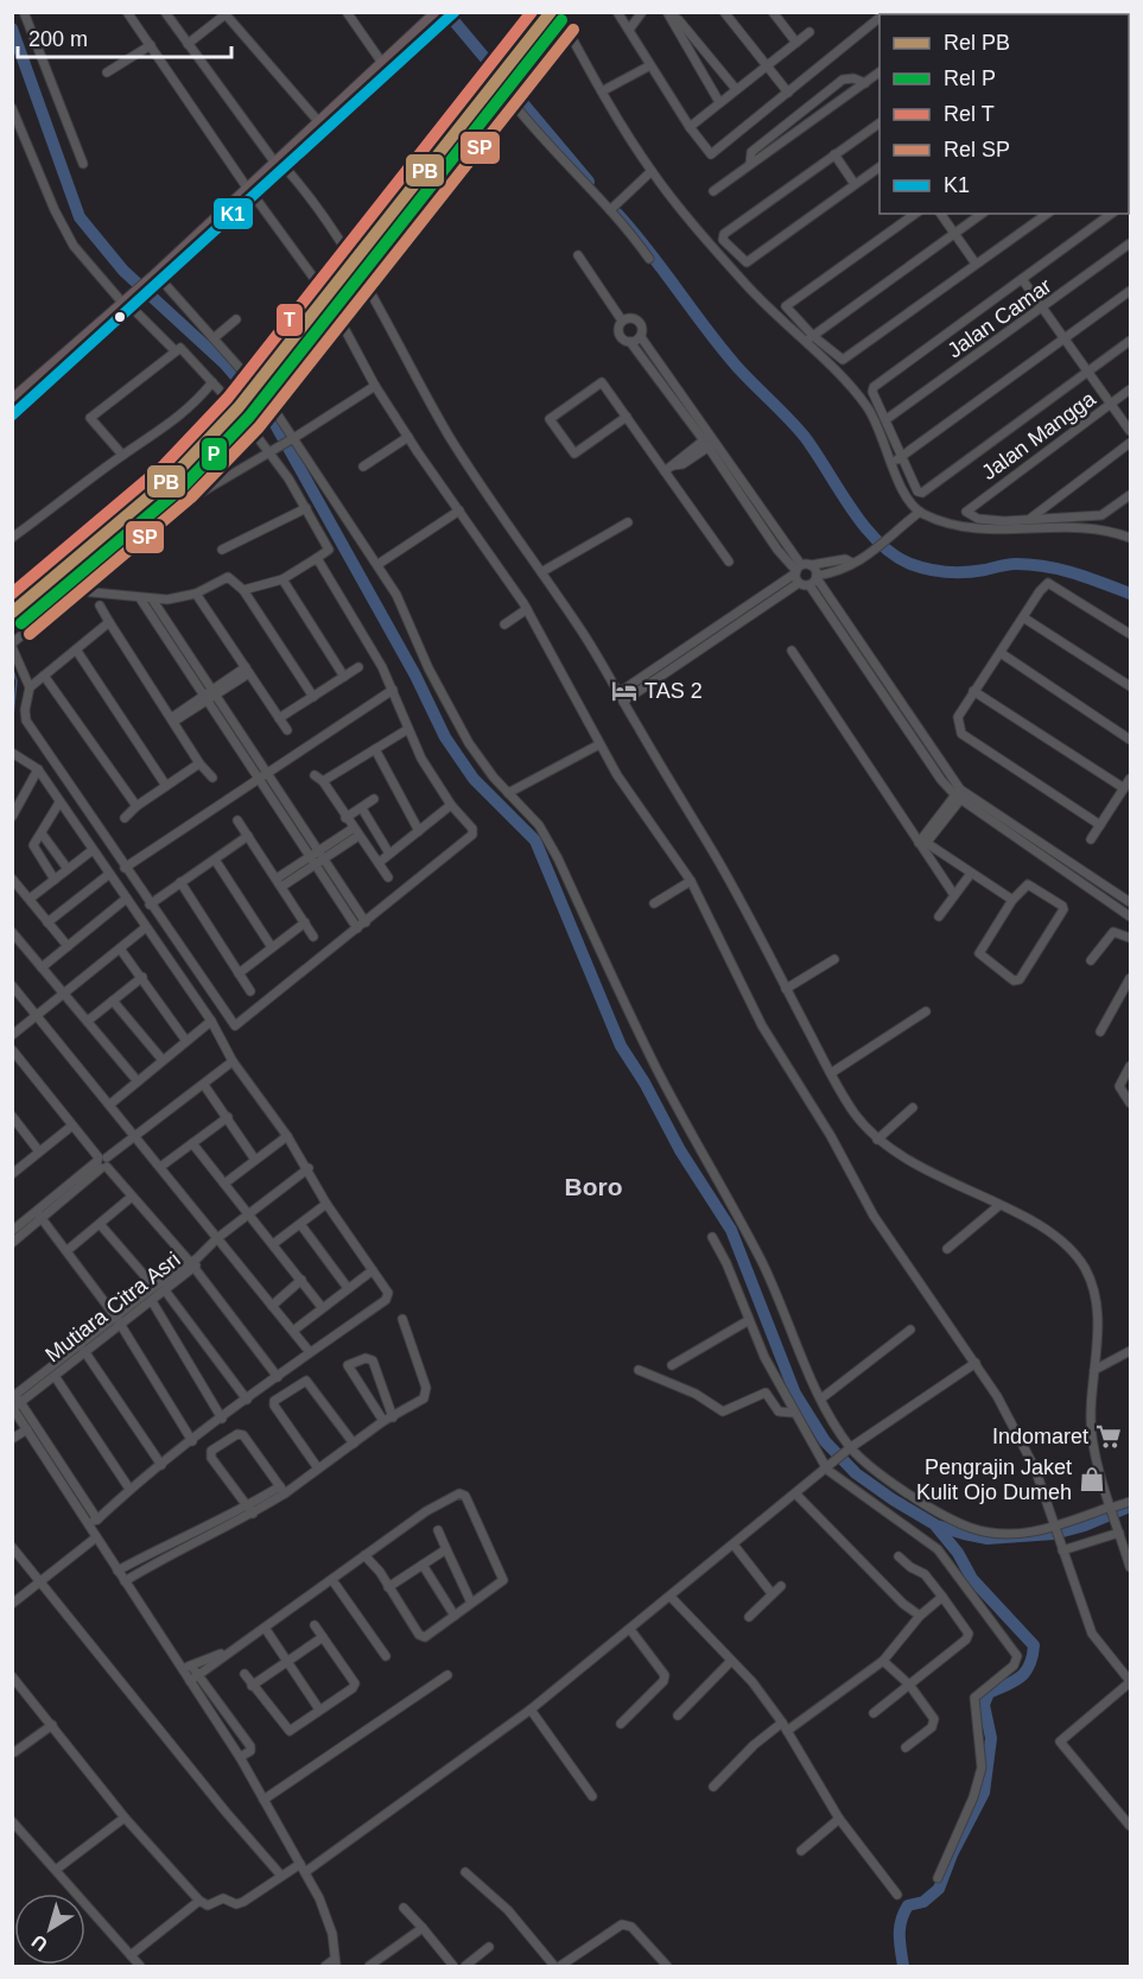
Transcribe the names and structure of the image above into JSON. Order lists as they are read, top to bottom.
{
  "streets": {
    "street": ["Jalan Camar", "Jalan Mangga", "Mutiara Citra Asri"]
  },
  "districts": ["Boro"],
  "places": {
    "hotel": ["TAS 2"],
    "supermarket": ["Indomaret"],
    "shop": ["Pengrajin Jaket Kulit Ojo Dumeh"]
  },
  "lines": [
    "rail line PB",
    "rail line T",
    "transit line K1",
    "rail line P",
    "rail line SP"
  ],
  "legend": [
    "Rel PB",
    "Rel P",
    "Rel T",
    "Rel SP",
    "K1"
  ],
  "scale_bar": "200 m",
  "north": "bottom left"
}
